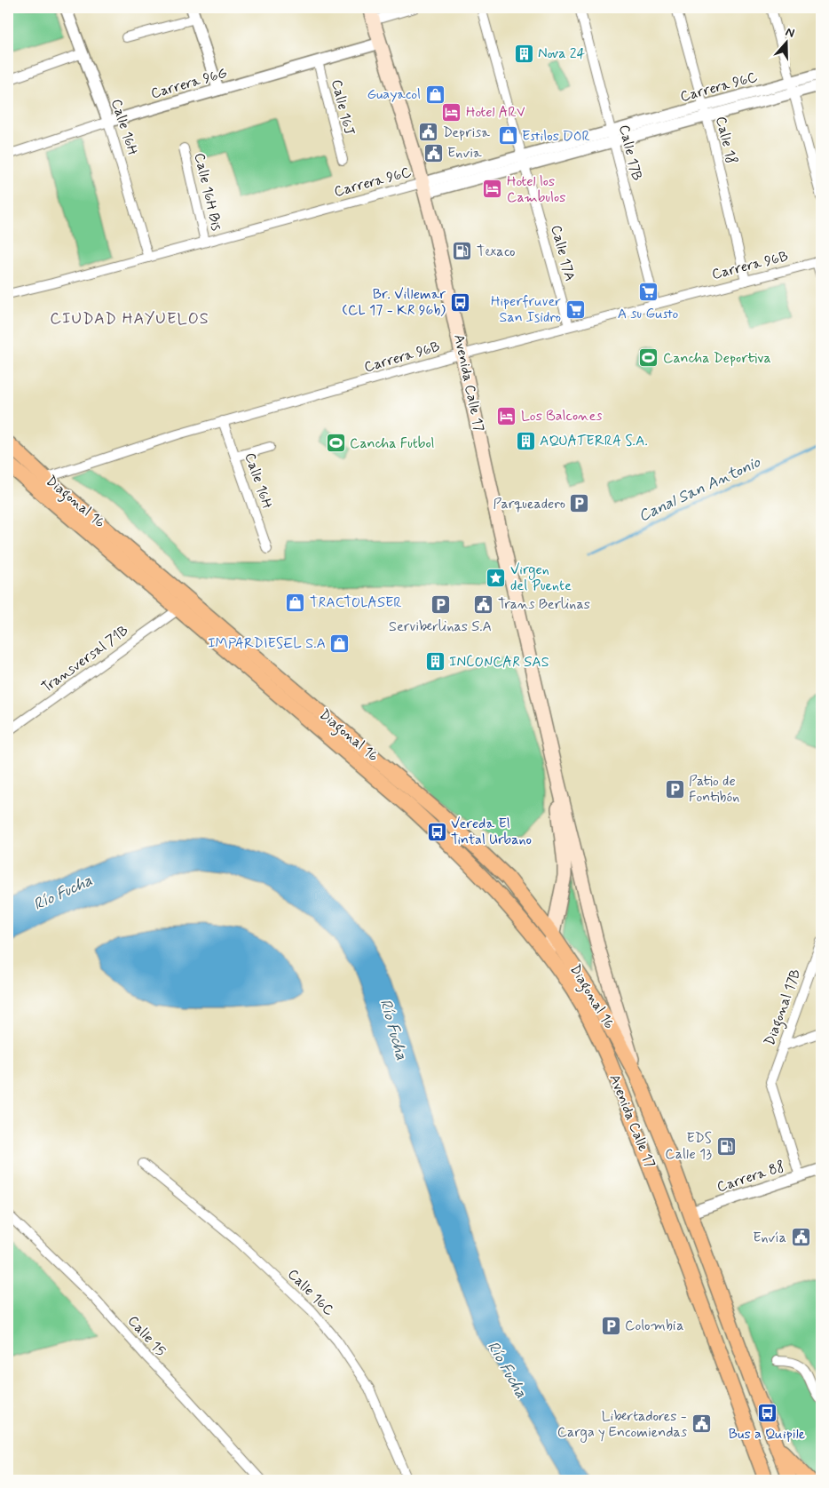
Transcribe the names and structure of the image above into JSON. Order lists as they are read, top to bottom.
{
  "streets": {
    "main road": ["Avenida Calle 17", "Diagonal 16"],
    "street": [
      "Carrera 96G",
      "Carrera 96C",
      "Calle 16J",
      "Calle 16H",
      "Calle 18",
      "Calle 17B",
      "Calle 16H Bis",
      "Calle 17A",
      "Carrera 96B",
      "Transversal 71B",
      "Diagonal 17B",
      "Carrera 88",
      "Calle 16C",
      "Calle 15"
    ]
  },
  "crossings": [
    ["Carrera 96G", "Calle 16J"],
    ["Carrera 96G", "Calle 16H"],
    ["Carrera 96G", "Avenida Calle 17"],
    ["Carrera 96C", "Calle 16H"],
    ["Carrera 96C", "Calle 18"],
    ["Carrera 96C", "Calle 17B"],
    ["Carrera 96C", "Calle 16H Bis"],
    ["Carrera 96C", "Calle 17A"],
    ["Carrera 96C", "Avenida Calle 17"],
    ["Calle 16H", "Carrera 96B"],
    ["Calle 18", "Carrera 96B"],
    ["Calle 17B", "Carrera 96B"],
    ["Calle 17A", "Carrera 96B"],
    ["Carrera 96B", "Avenida Calle 17"],
    ["Carrera 96B", "Diagonal 16"],
    ["Avenida Calle 17", "Diagonal 16"],
    ["Avenida Calle 17", "Carrera 88"],
    ["Diagonal 16", "Transversal 71B"],
    ["Diagonal 17B", "Carrera 88"]
  ],
  "districts": ["CIUDAD HAYUELOS"],
  "water": ["Canal San Antonio", "Río Fucha"],
  "places": {
    "building": ["Nova 24", "AQUATERRA S.A.", "INCONCAR SAS"],
    "shop": [
      "Guayacol",
      "Estilos DOR",
      "TRACTOLASER",
      "IMPARDIESEL S.A"
    ],
    "hotel": ["Hotel ARV", "Hotel los Cambulos", "Los Balcones"],
    "public building": [
      "Deprisa",
      "Envia",
      "Trans Berlinas",
      "Envía",
      "Libertadores - Carga y Encomiendas"
    ],
    "fuel station": ["Texaco", "EDS Calle 13"],
    "supermarket": ["A su Gusto", "Hiperfruver San Isidro"],
    "bus stop": ["Br. Villemar (CL 17 - KR 96b)", "Vereda El Tintal Urbano", "Bus a Quipile"],
    "sports": ["Cancha Deportiva", "Cancha Futbol"],
    "parking": [
      "Parqueadero",
      "Serviberlinas S.A",
      "Patio de Fontibón",
      "Colombia"
    ],
    "place": ["Virgen del Puente"]
  },
  "north": "top"
}
